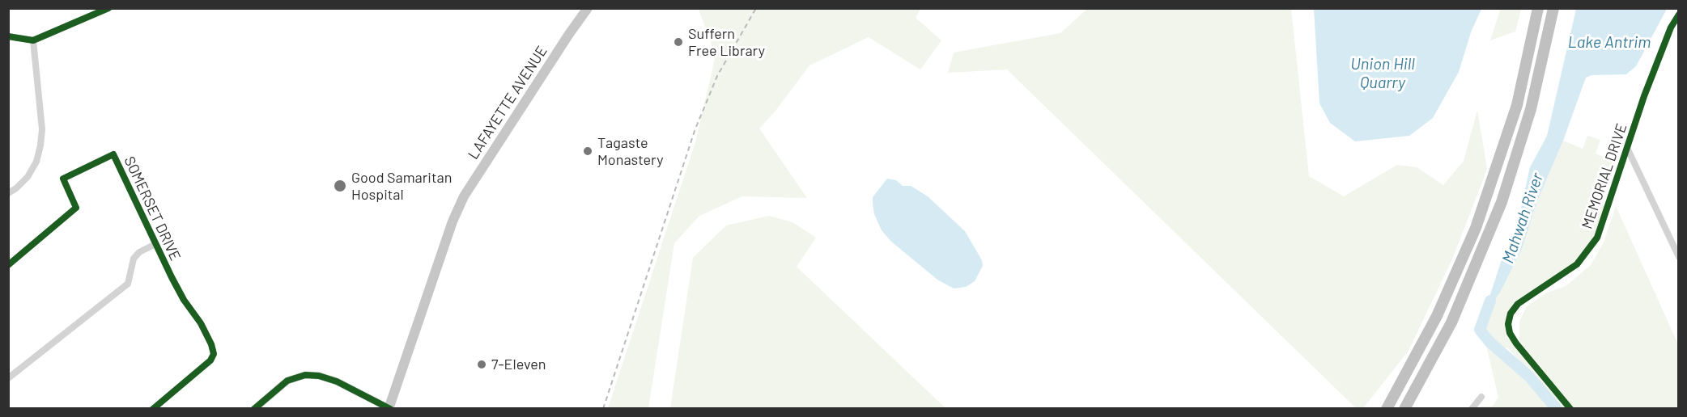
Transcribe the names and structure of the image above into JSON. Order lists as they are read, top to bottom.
{
  "streets": {
    "main road": ["LAFAYETTE AVENUE"],
    "street": ["MEMORIAL DRIVE", "SOMERSET DRIVE"]
  },
  "water": ["Lake Antrim", "Union Hill Quarry", "Mahwah River"],
  "places": [
    "Suffern Free Library",
    "Tagaste Monastery",
    "Good Samaritan Hospital",
    "7-Eleven"
  ]
}
